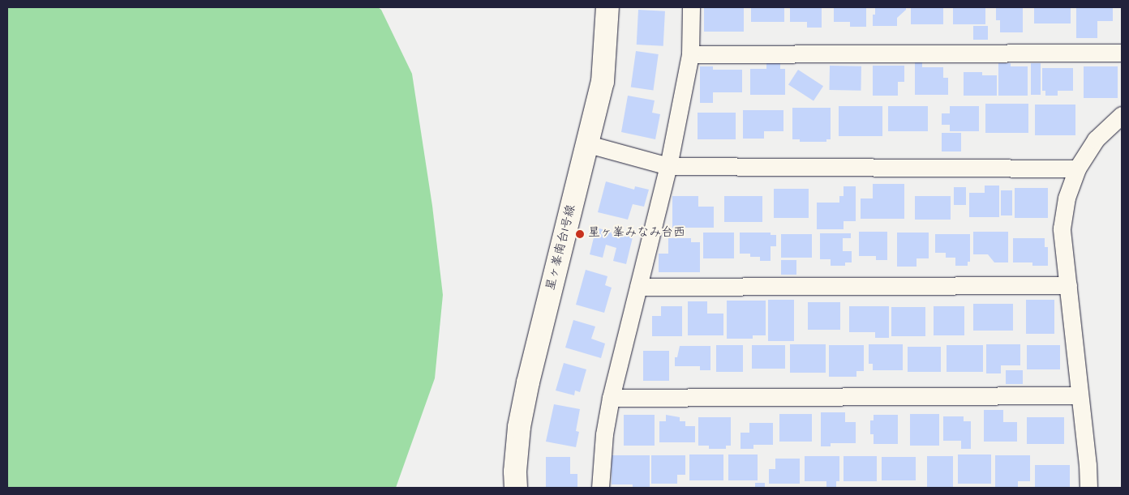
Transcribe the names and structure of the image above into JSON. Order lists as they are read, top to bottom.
{
  "streets": {
    "street": ["星ヶ峯南台1号線"]
  },
  "places": ["星ヶ峯みなみ台西"]
}
